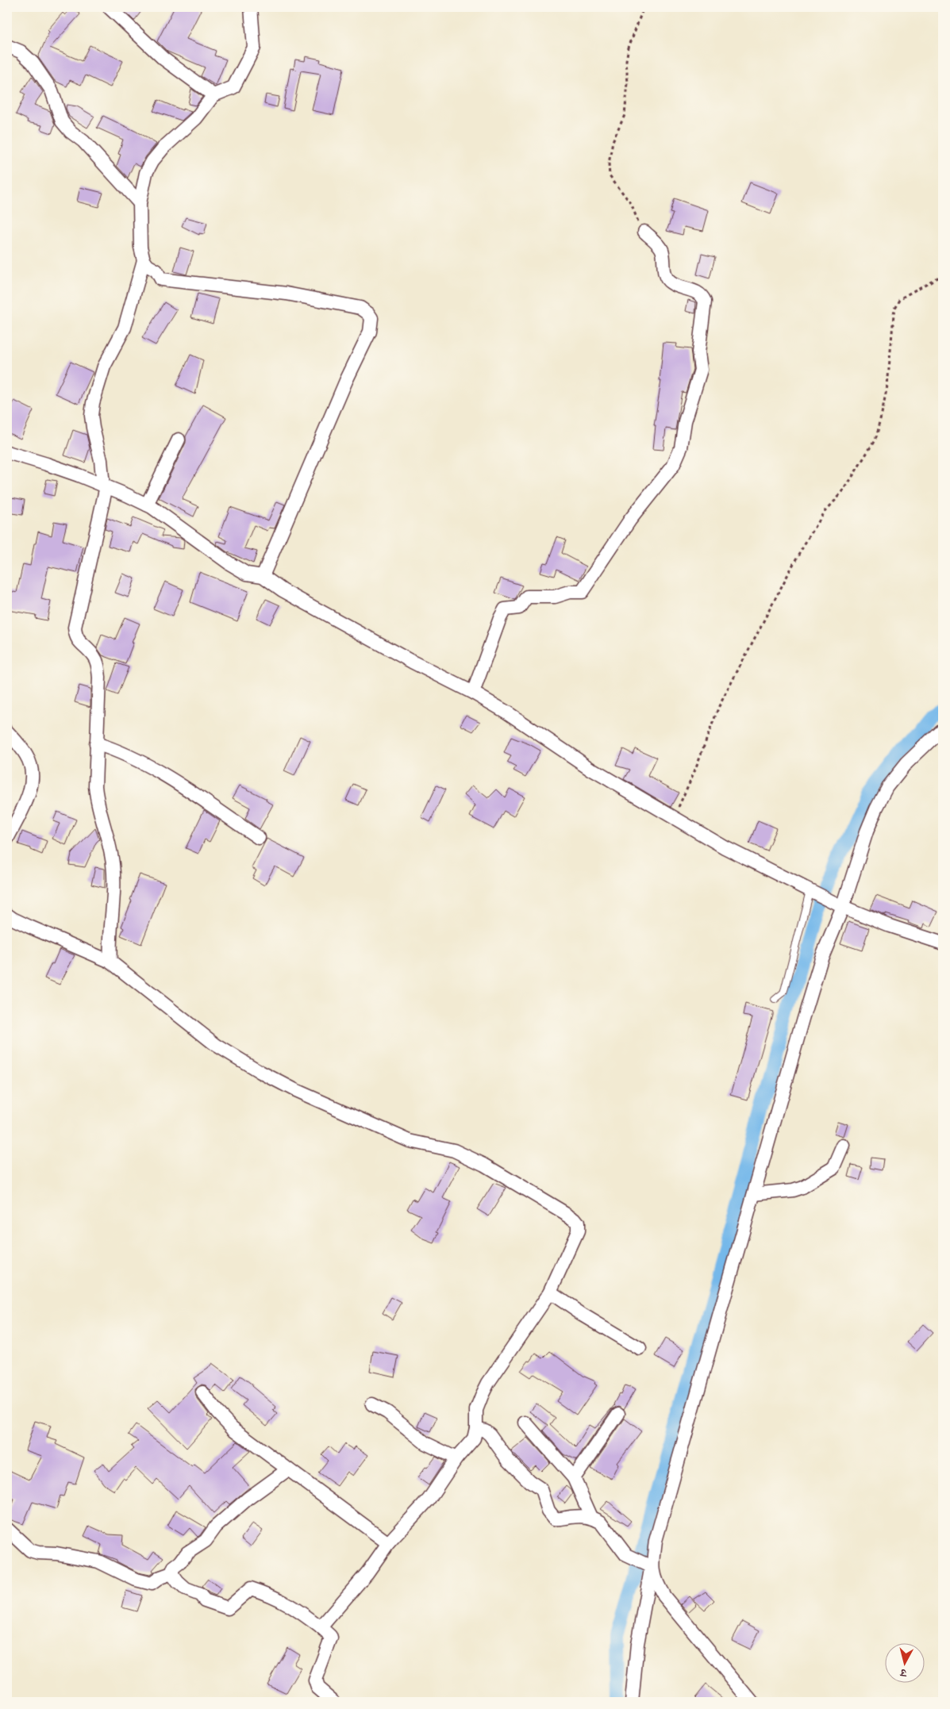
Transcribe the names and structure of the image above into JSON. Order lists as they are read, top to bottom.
{
  "north": "bottom"
}
